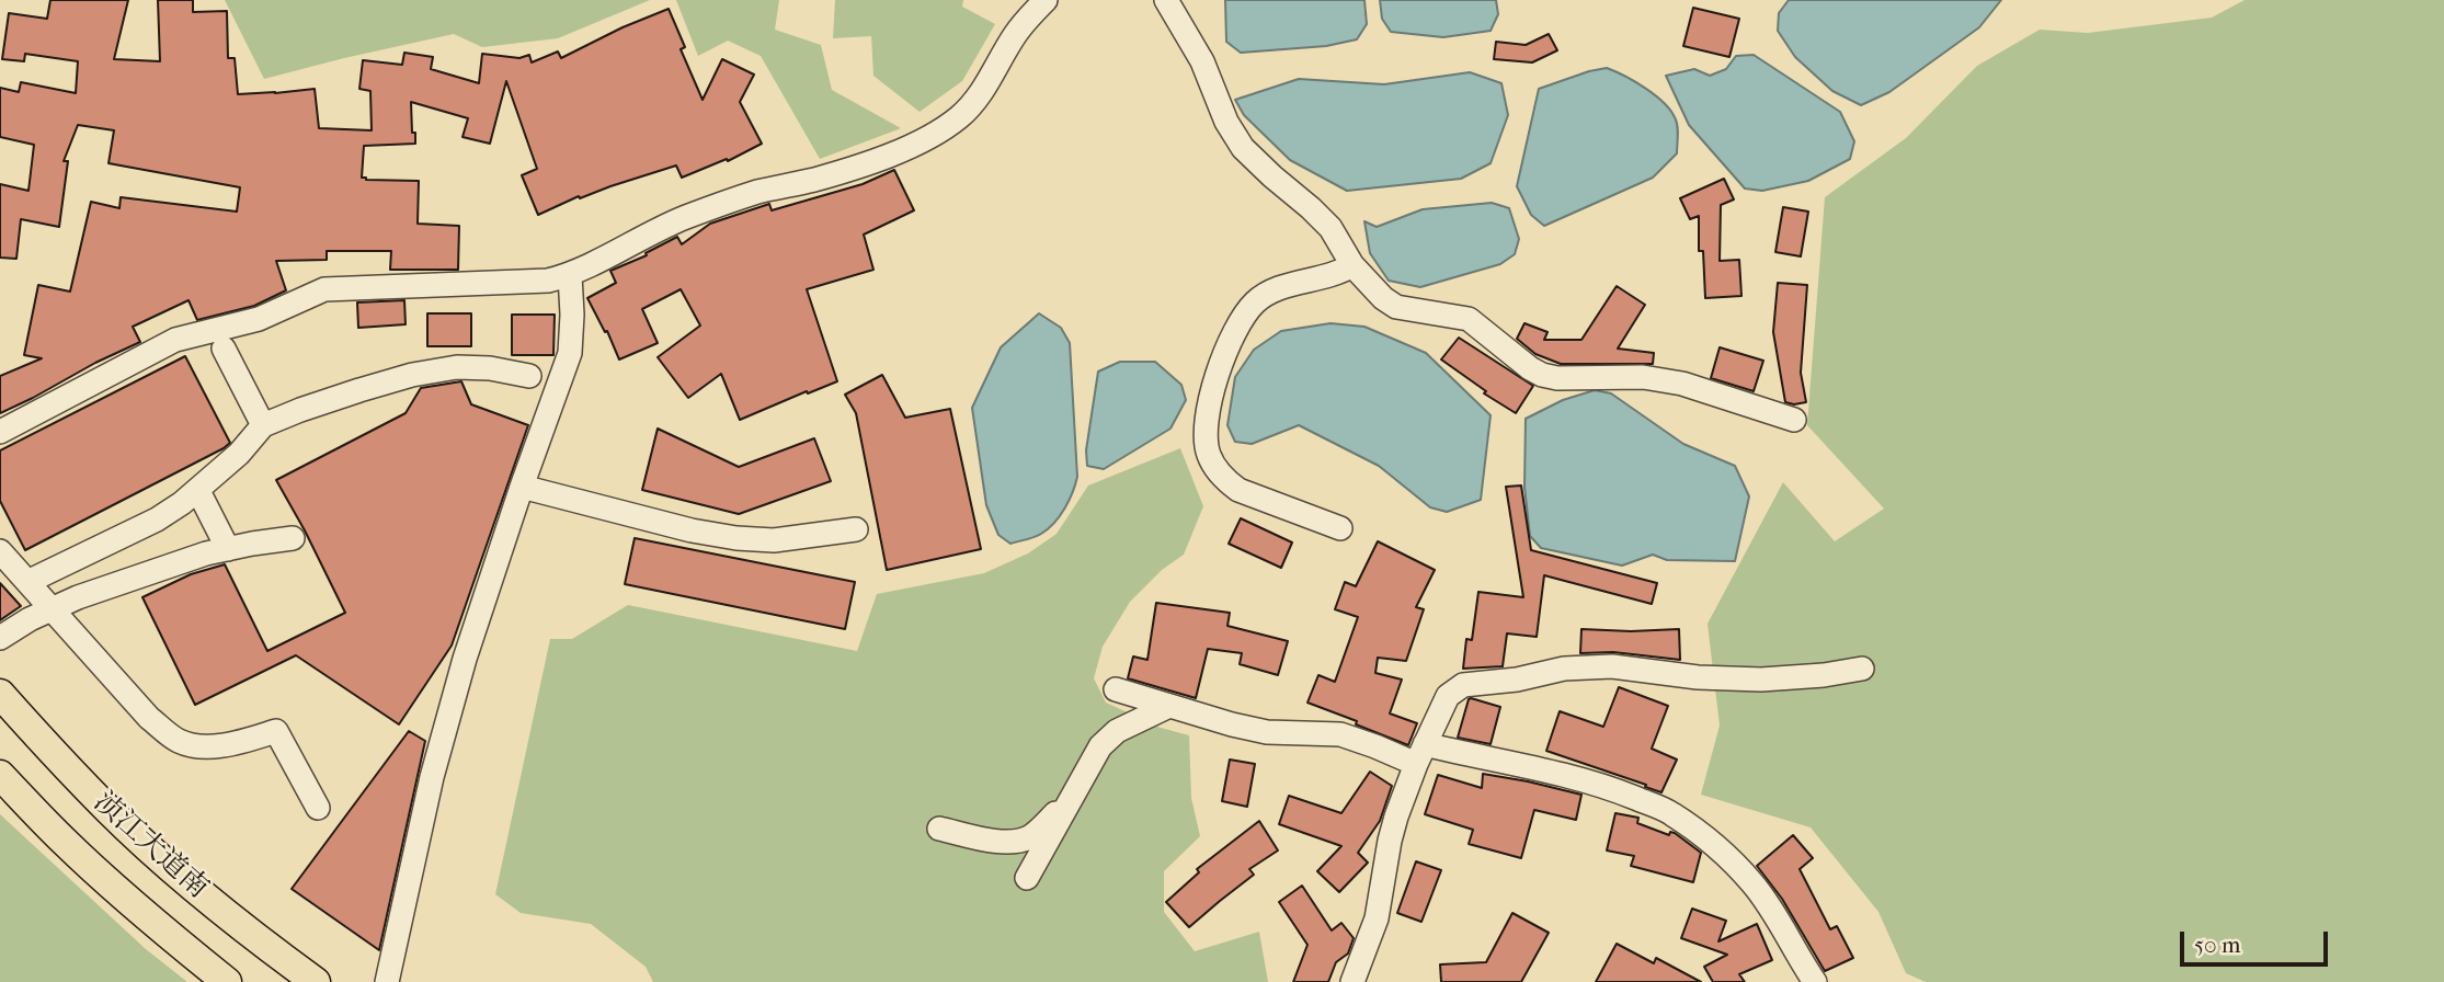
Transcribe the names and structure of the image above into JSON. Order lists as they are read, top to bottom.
{
  "streets": {
    "main road": ["浈江大道南"]
  },
  "scale_bar": "50 m"
}
